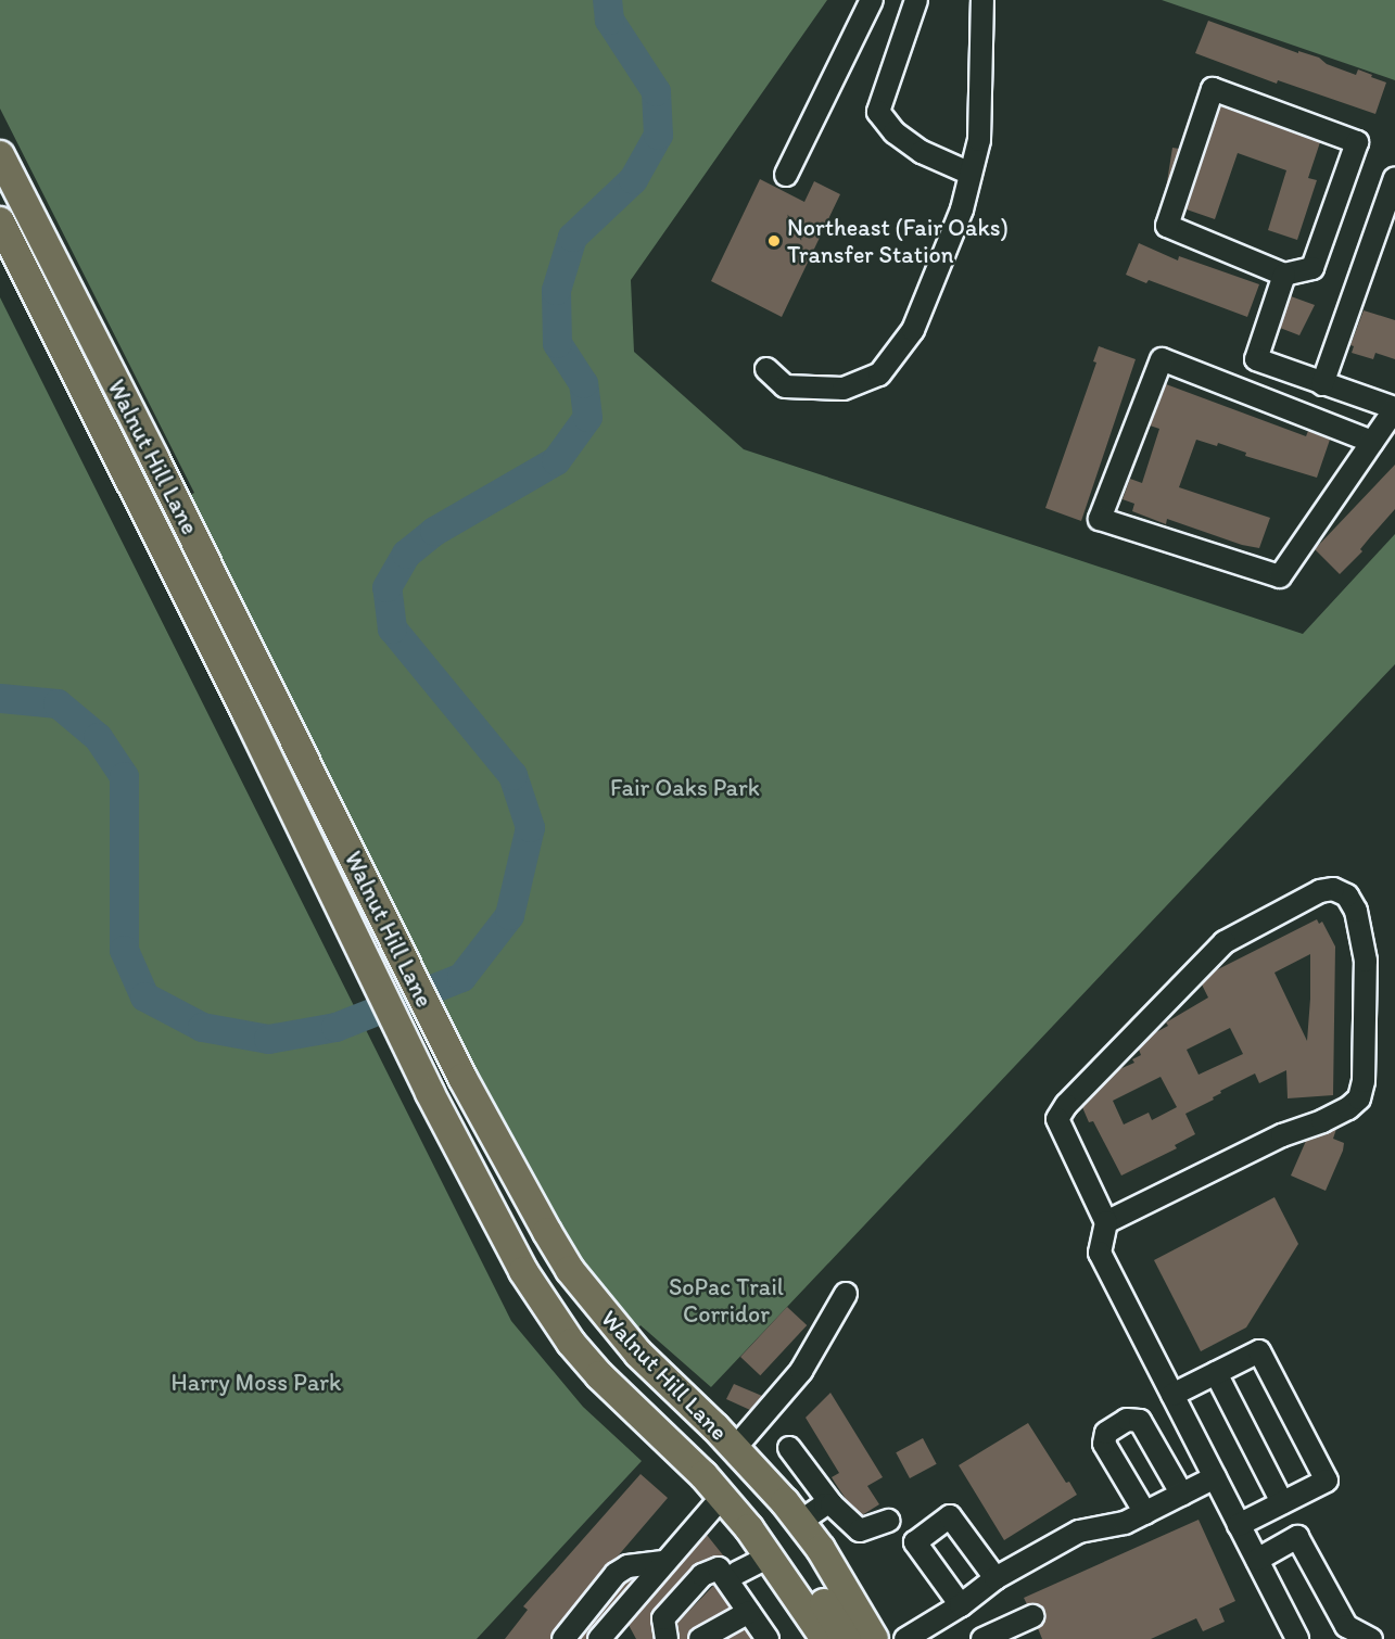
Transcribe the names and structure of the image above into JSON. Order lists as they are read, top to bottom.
{
  "streets": {
    "main road": ["Walnut Hill Lane"]
  },
  "parks": ["Fair Oaks Park", "SoPac Trail Corridor", "Harry Moss Park"],
  "places": ["Northeast (Fair Oaks) Transfer Station"]
}
